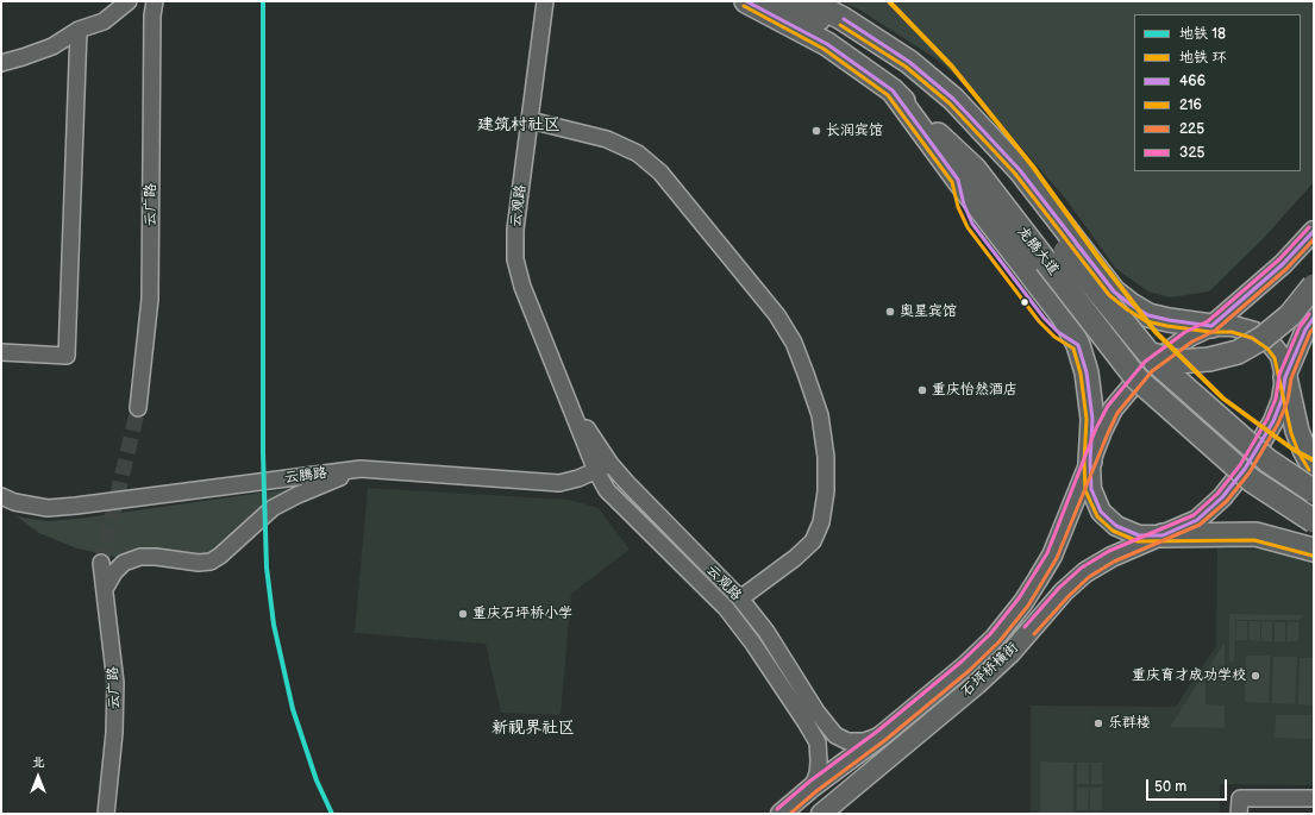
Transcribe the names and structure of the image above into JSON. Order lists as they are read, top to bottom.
{
  "streets": {
    "highway": ["龙腾大道"],
    "main road": ["石坪桥横街"],
    "street": ["云广路", "云观路", "云腾路"]
  },
  "crossings": [
    ["云观路", "云腾路"],
    ["云观路", "石坪桥横街"]
  ],
  "districts": ["建筑村社区", "新视界社区"],
  "places": [
    "长润宾馆",
    "奥星宾馆",
    "重庆怡然酒店",
    "重庆石坪桥小学",
    "重庆育才成功学校",
    "乐群楼"
  ],
  "lines": [
    "metro line 18",
    "metro line 环",
    "transit line 466",
    "transit line 216",
    "transit line 325",
    "transit line 225"
  ],
  "legend": [
    "地铁 18",
    "地铁 环",
    "466",
    "216",
    "225",
    "325"
  ],
  "scale_bar": "50 m",
  "north": "top"
}
